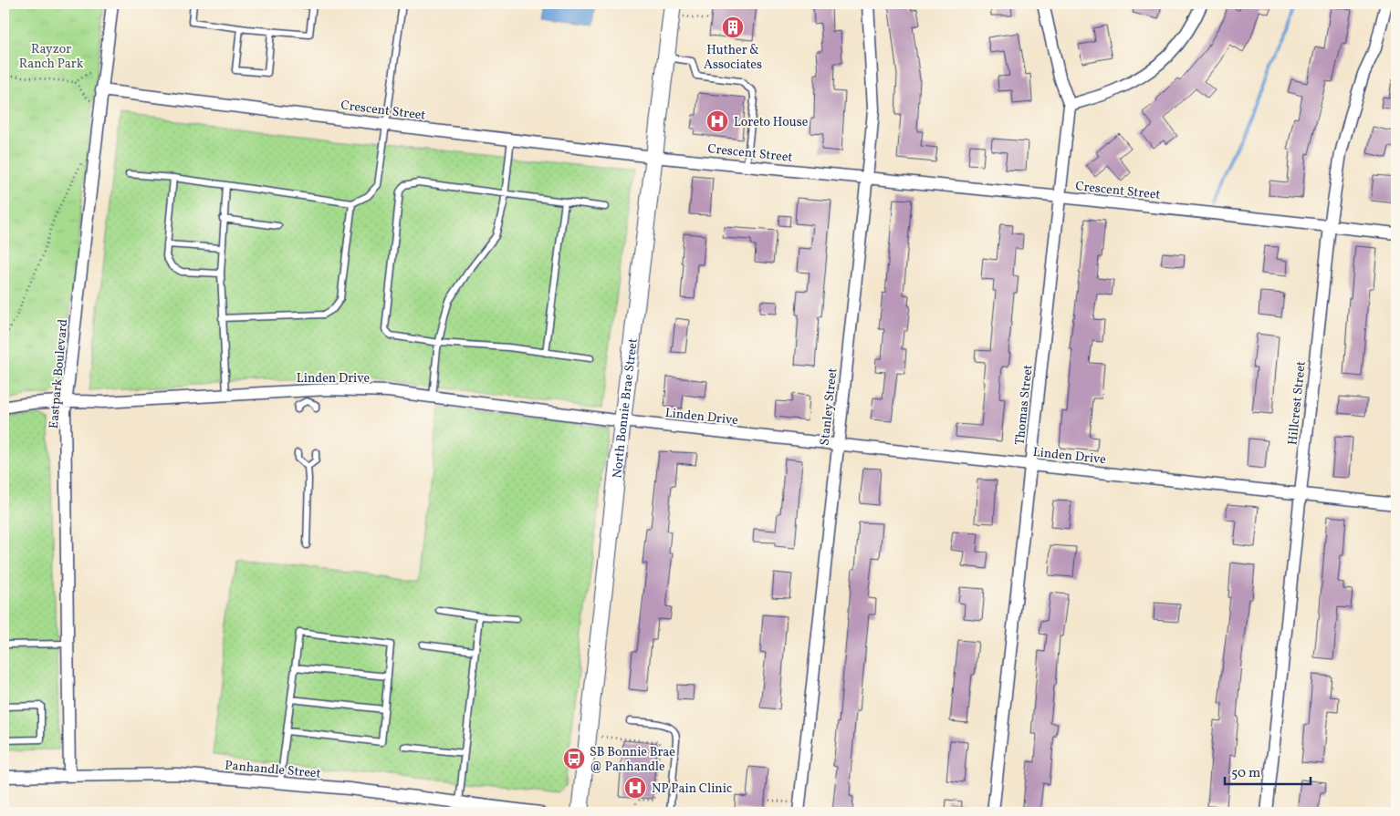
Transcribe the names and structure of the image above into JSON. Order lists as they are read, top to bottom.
{
  "streets": {
    "main road": ["North Bonnie Brae Street"],
    "street": [
      "Crescent Street",
      "Eastpark Boulevard",
      "Linden Drive",
      "Hillcrest Street",
      "Thomas Street",
      "Stanley Street",
      "Panhandle Street"
    ]
  },
  "crossings": [
    ["Crescent Street", "Eastpark Boulevard"],
    ["Crescent Street", "Hillcrest Street"],
    ["Crescent Street", "Thomas Street"],
    ["Crescent Street", "Stanley Street"],
    ["Crescent Street", "North Bonnie Brae Street"],
    ["Eastpark Boulevard", "Linden Drive"],
    ["Eastpark Boulevard", "Panhandle Street"],
    ["Linden Drive", "Hillcrest Street"],
    ["Linden Drive", "Thomas Street"],
    ["Linden Drive", "Stanley Street"],
    ["Linden Drive", "North Bonnie Brae Street"]
  ],
  "parks": ["Rayzor Ranch Park"],
  "places": {
    "building": ["Huther & Associates"],
    "hospital": ["Loreto House", "NP Pain Clinic"],
    "bus stop": ["SB Bonnie Brae @ Panhandle"]
  },
  "scale_bar": "50 m"
}
